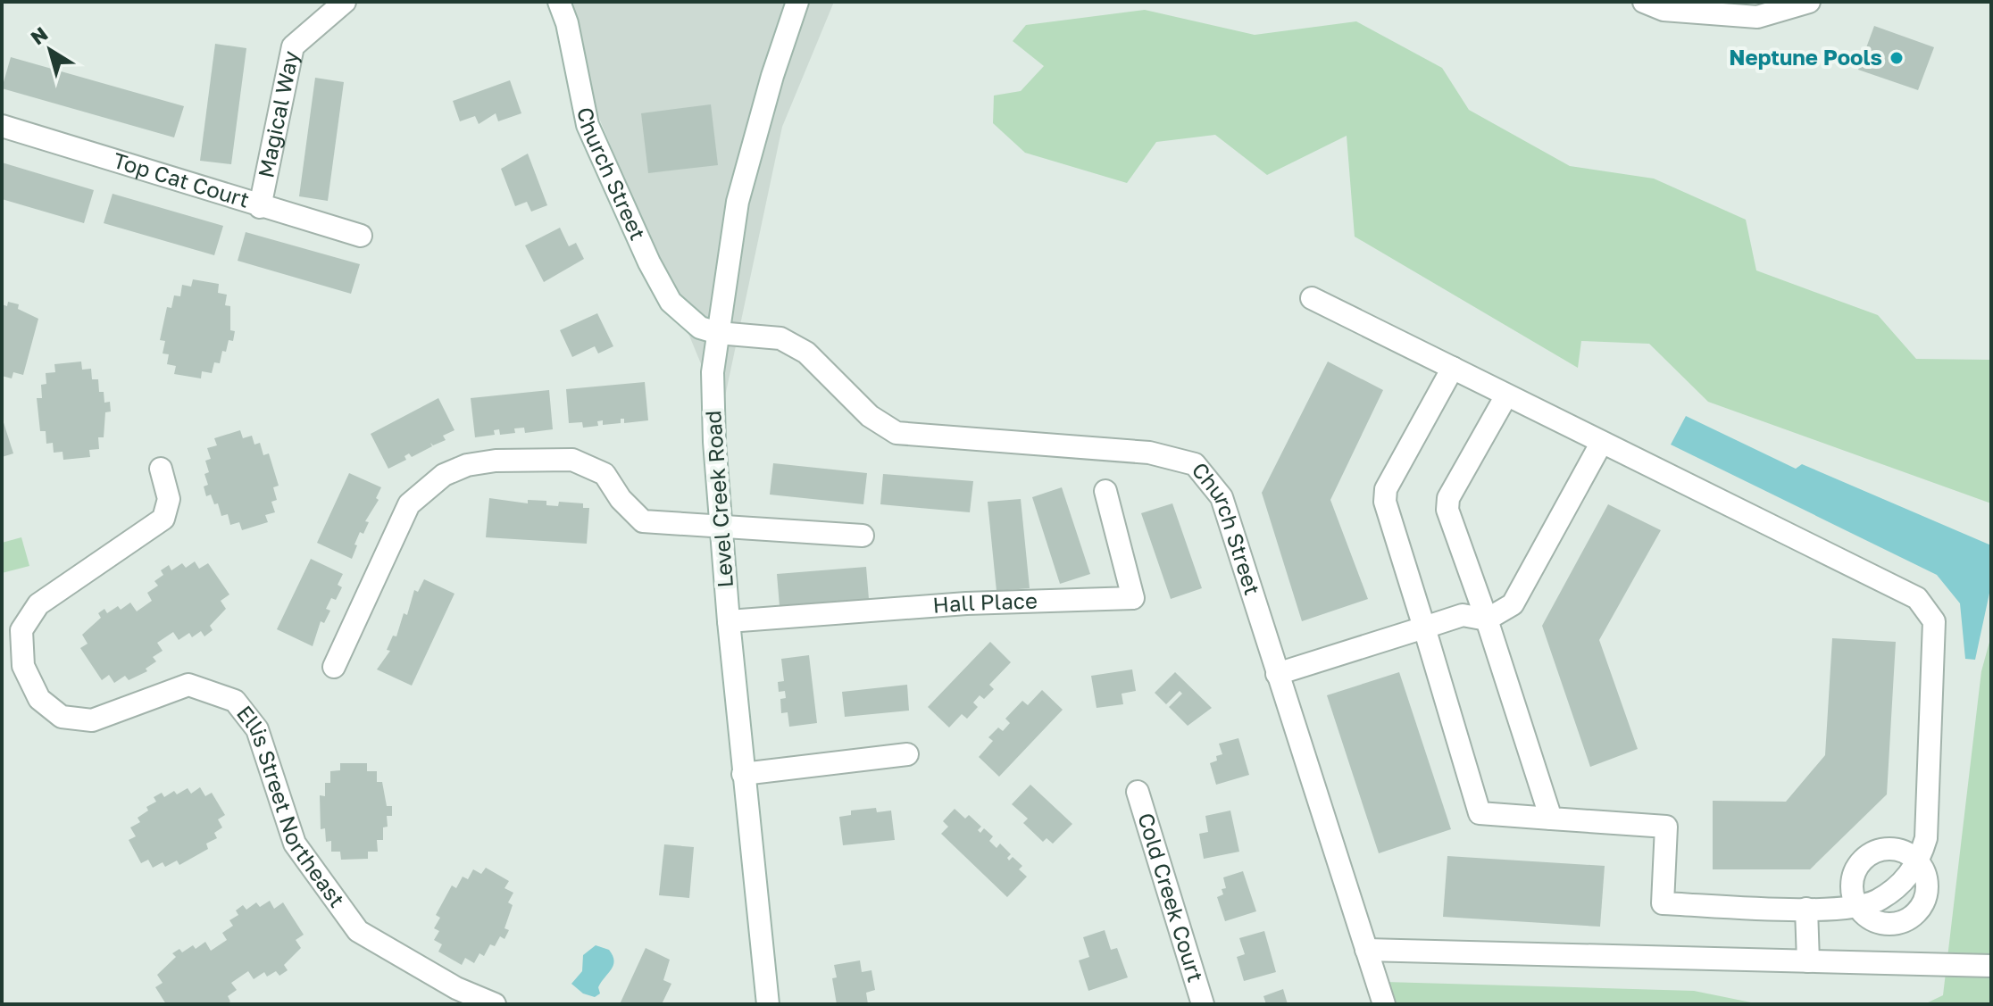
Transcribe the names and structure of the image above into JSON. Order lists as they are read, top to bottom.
{
  "streets": {
    "street": [
      "Magical Way",
      "Church Street",
      "Top Cat Court",
      "Level Creek Road",
      "Hall Place",
      "Ellis Street Northeast",
      "Cold Creek Court"
    ]
  },
  "crossings": [
    ["Magical Way", "Top Cat Court"],
    ["Church Street", "Level Creek Road"],
    ["Level Creek Road", "Hall Place"]
  ],
  "places": ["Neptune Pools"],
  "north": "top left"
}
